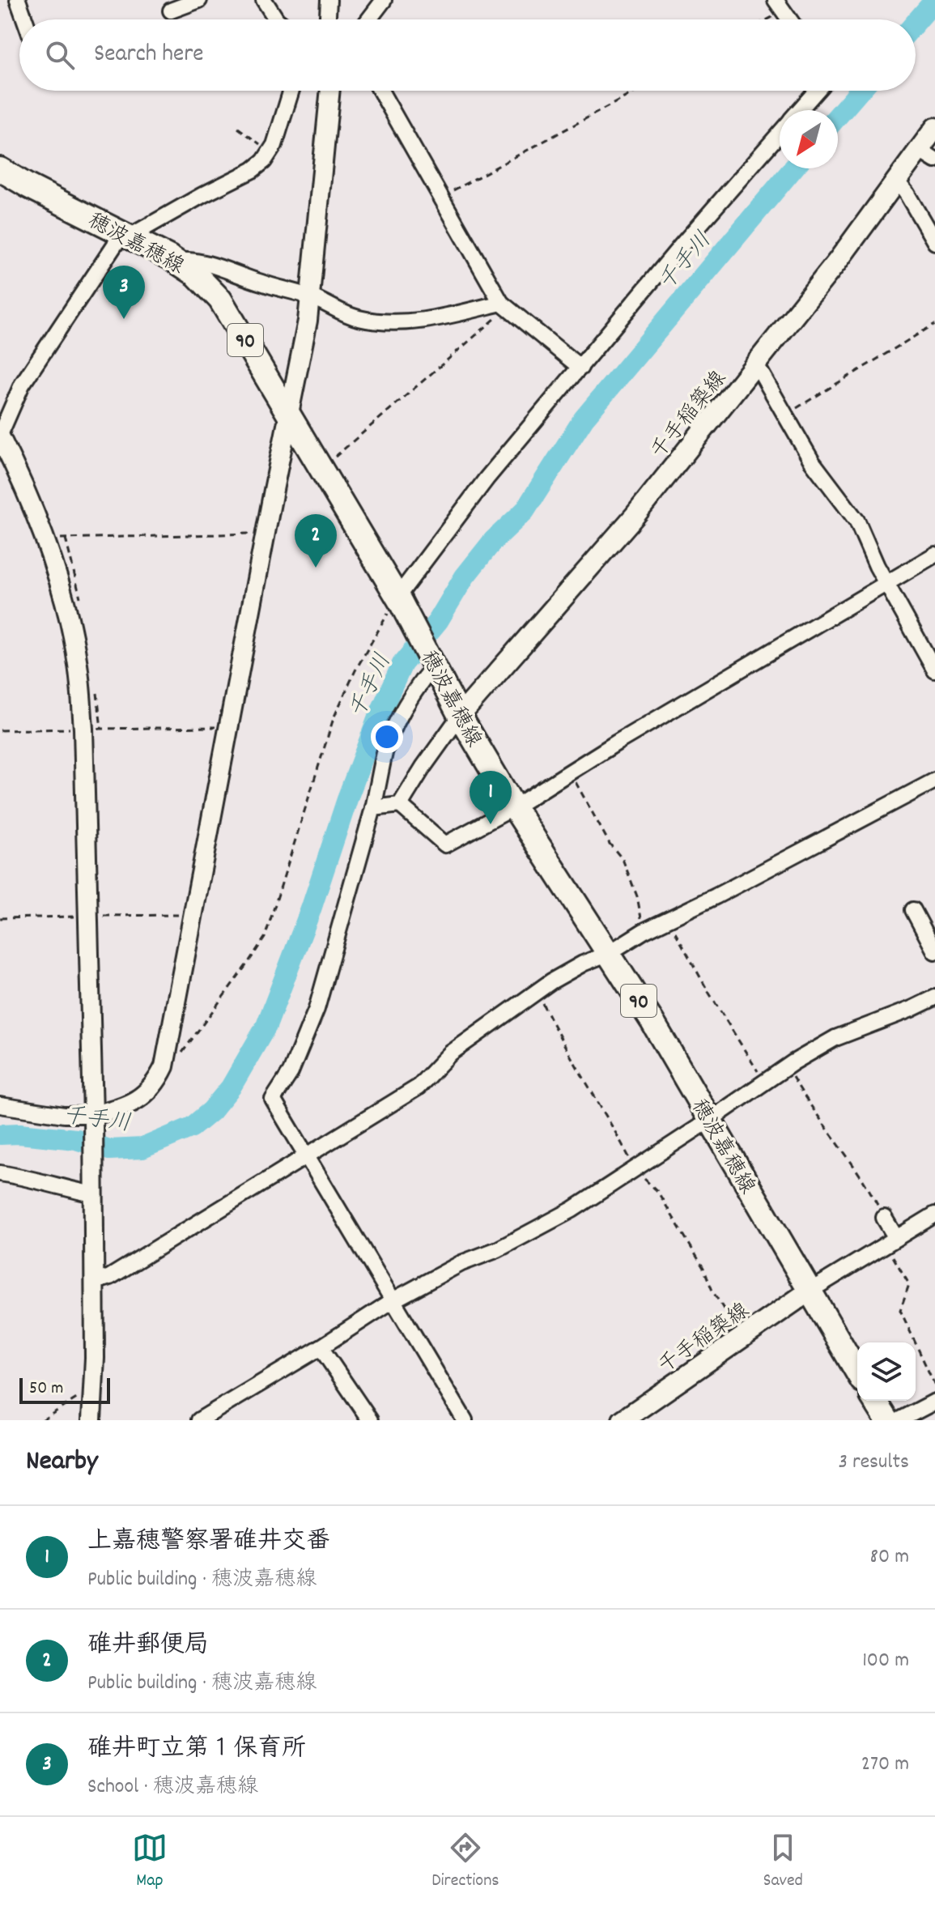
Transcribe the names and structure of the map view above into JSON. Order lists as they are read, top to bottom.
{
  "streets": {
    "main road": ["穂波嘉穂線", "90", "千手稲築線"]
  },
  "crossings": [
    ["穂波嘉穂線", "千手稲築線"]
  ],
  "water": ["千手川"],
  "scale_bar": "50 m",
  "north": "bottom left",
  "page": {
    "search": "Search here",
    "pins": ["3", "2", "1"],
    "scale": "50 m",
    "heading": ["Nearby", "3 results"],
    "list": [
      {
        "mark": "1",
        "name": "上嘉穂警察署碓井交番",
        "note": "Public building · 穂波嘉穂線",
        "value": "80 m"
      },
      {
        "mark": "2",
        "name": "碓井郵便局",
        "note": "Public building · 穂波嘉穂線",
        "value": "100 m"
      },
      {
        "mark": "3",
        "name": "碓井町立第１保育所",
        "note": "School · 穂波嘉穂線",
        "value": "270 m"
      }
    ],
    "nav": ["Map", "Directions", "Saved"]
  }
}
